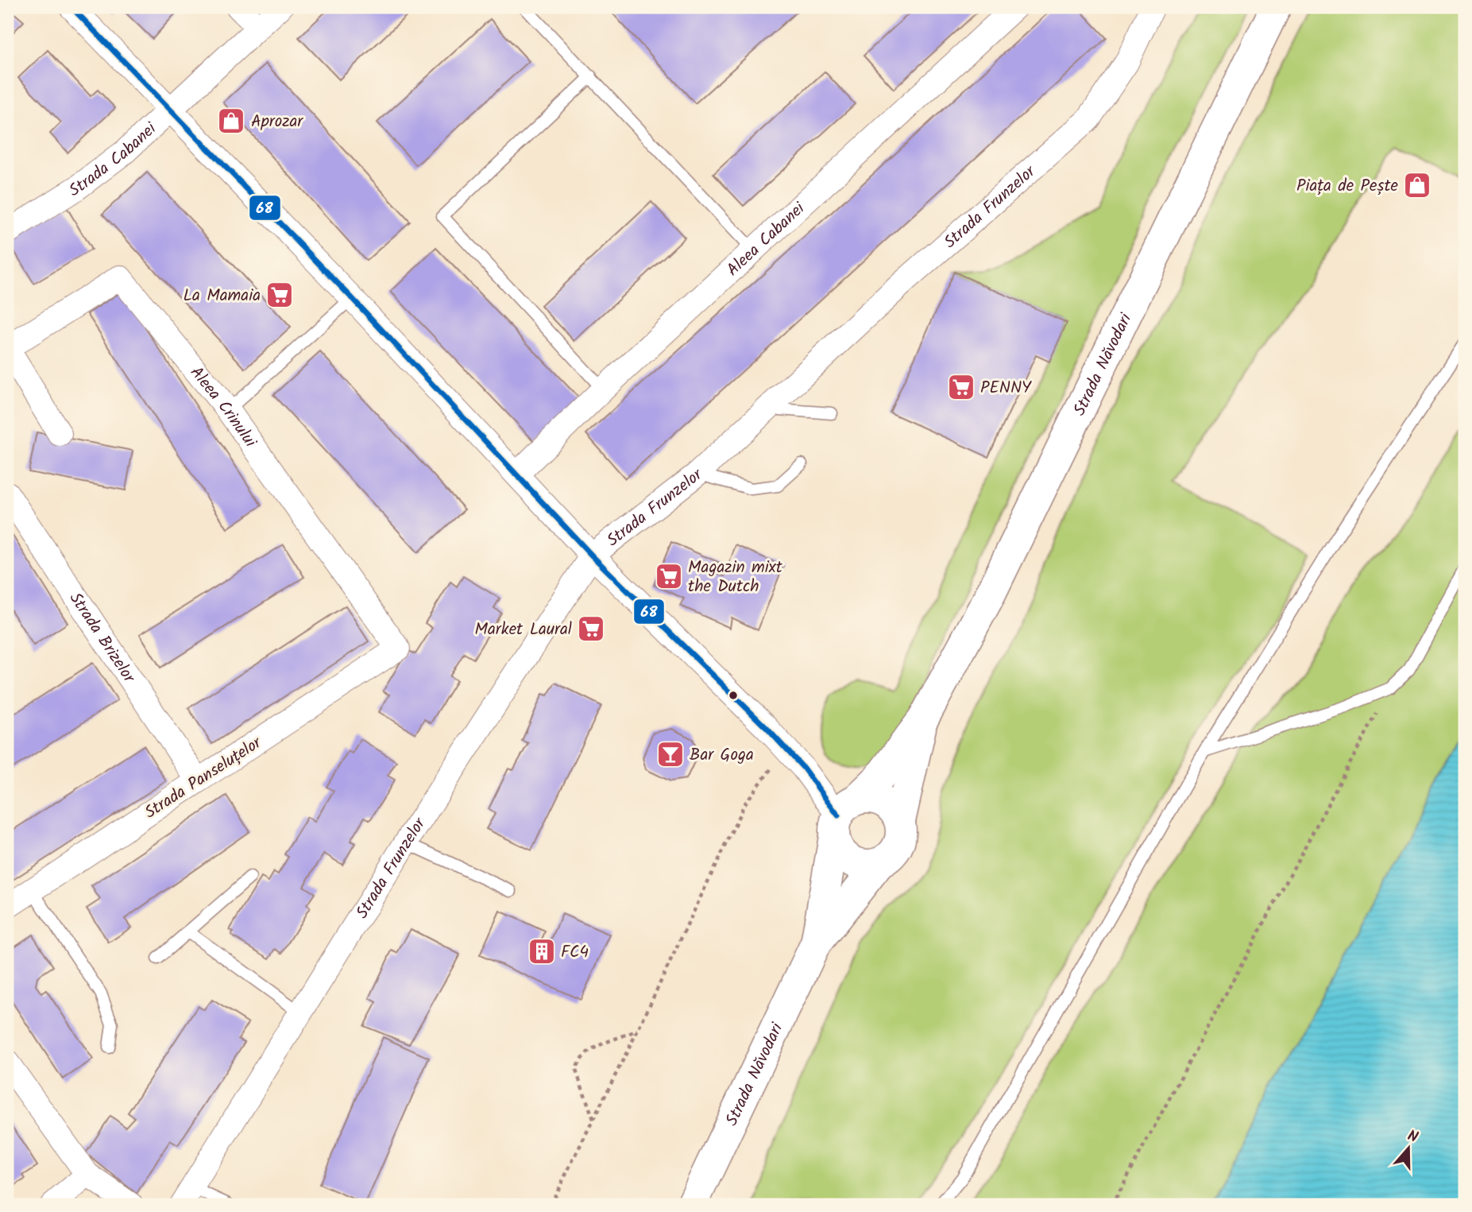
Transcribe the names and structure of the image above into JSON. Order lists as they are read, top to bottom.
{
  "streets": {
    "main road": ["Strada Năvodari"],
    "street": [
      "Strada Cabanei",
      "Strada Frunzelor",
      "Aleea Cabanei",
      "Aleea Crinului",
      "Strada Brizelor",
      "Strada Panseluțelor"
    ]
  },
  "crossings": [
    ["Aleea Crinului", "Strada Panseluțelor"],
    ["Strada Brizelor", "Strada Panseluțelor"]
  ],
  "places": {
    "shop": ["Aprozar", "Piața de Pește"],
    "supermarket": [
      "La Mamaia",
      "PENNY",
      "Magazin mixt the Dutch",
      "Market Laural"
    ],
    "bar": ["Bar Goga"],
    "building": ["FC4"]
  },
  "lines": ["transit line 68"],
  "north": "top"
}
